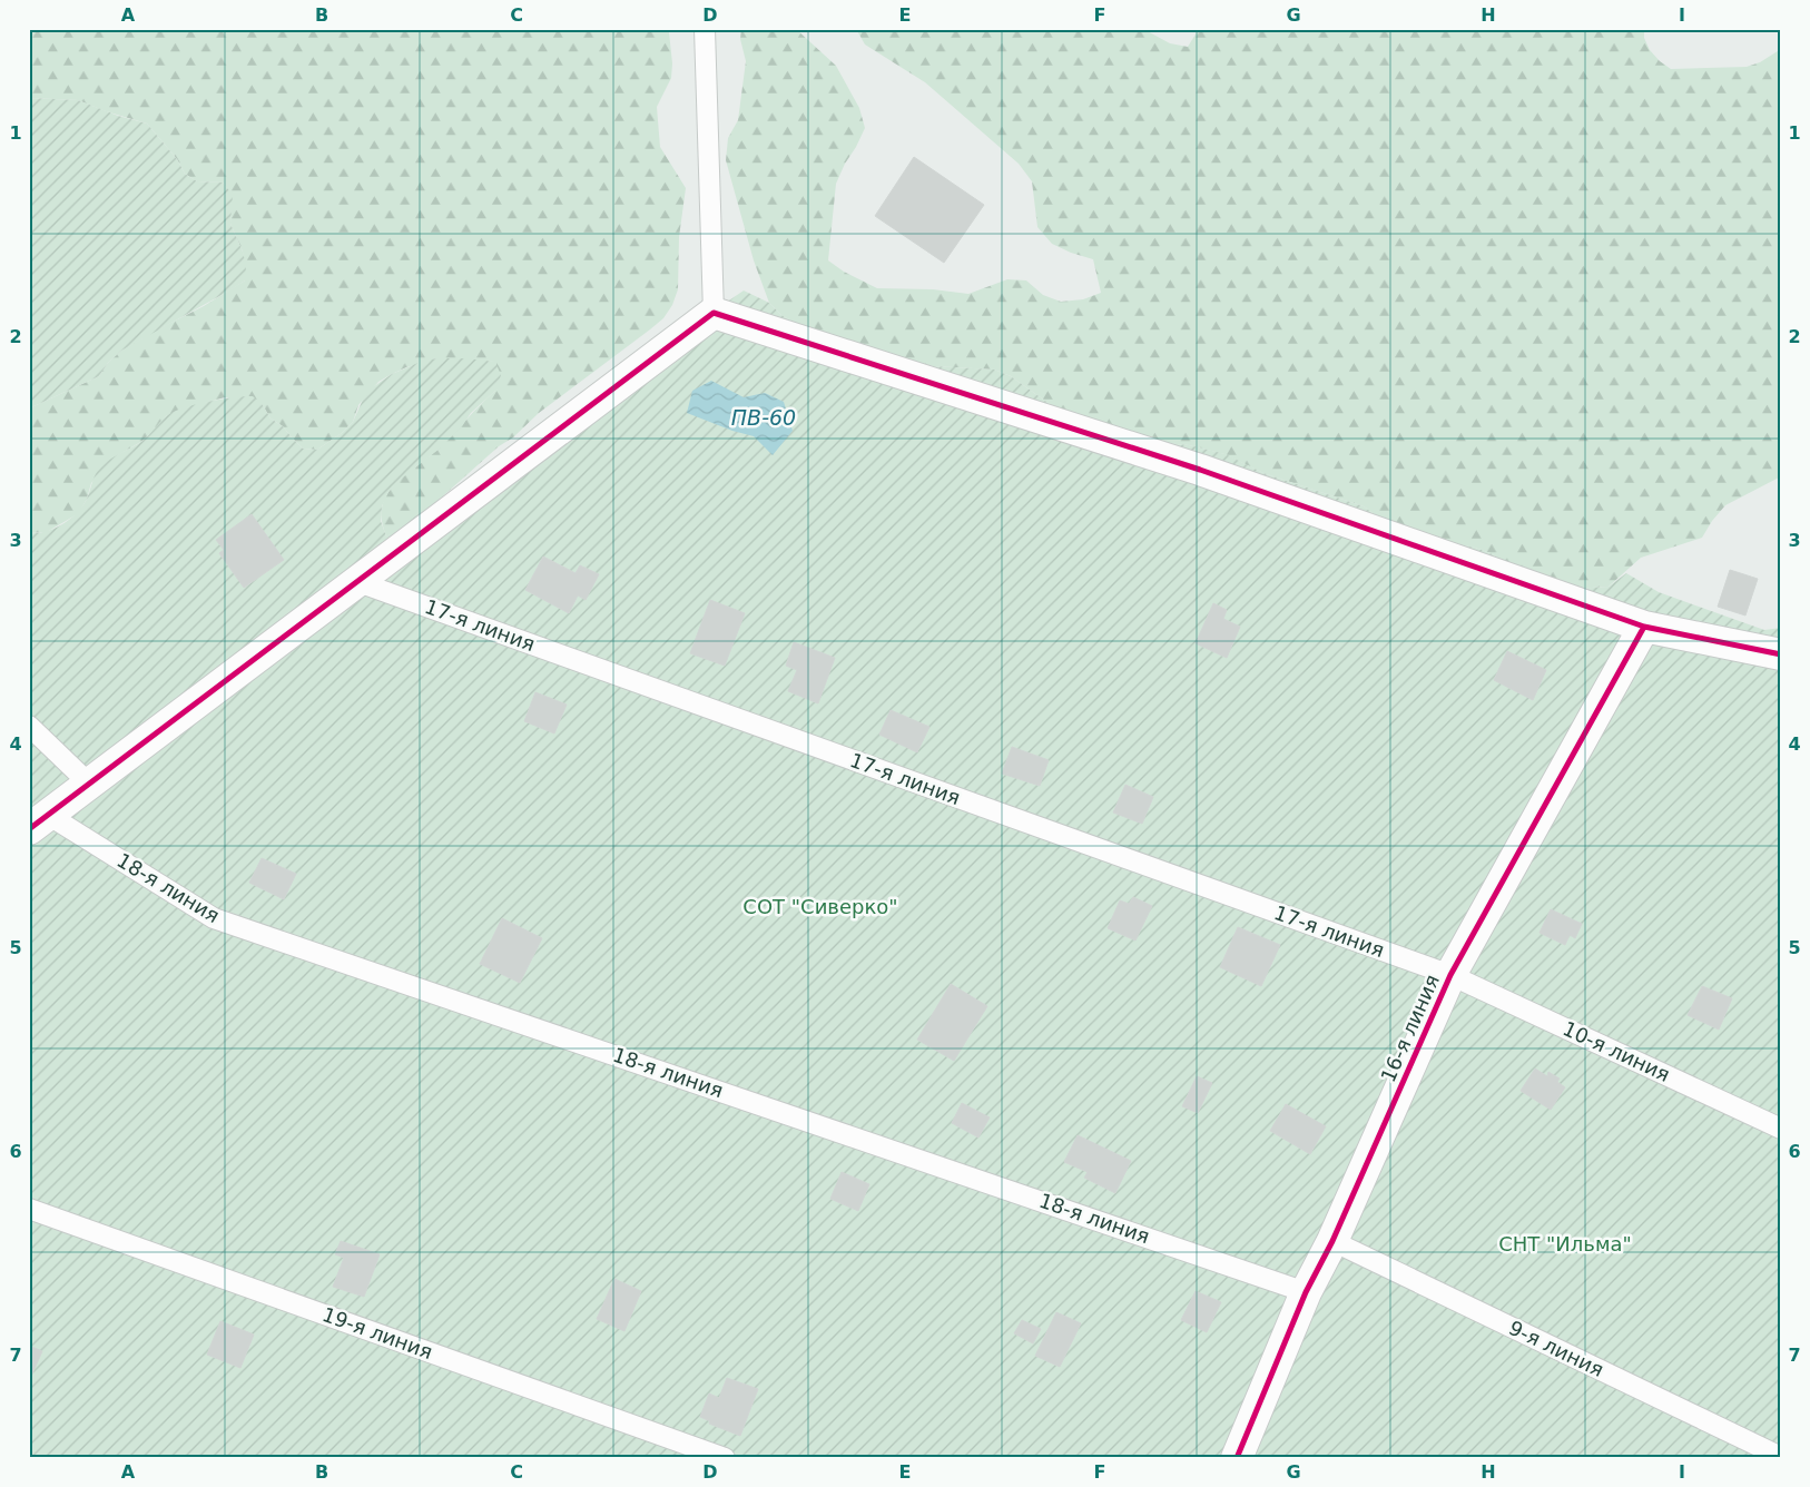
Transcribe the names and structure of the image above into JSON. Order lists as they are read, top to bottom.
{
  "streets": {
    "street": ["16-я линия"],
    "lane": [
      "17-я линия",
      "18-я линия",
      "10-я линия",
      "19-я линия",
      "9-я линия"
    ]
  },
  "crossings": [
    ["17-я линия", "16-я линия"],
    ["17-я линия", "10-я линия"],
    ["18-я линия", "16-я линия"],
    ["16-я линия", "10-я линия"],
    ["16-я линия", "9-я линия"]
  ],
  "water": ["ПВ-60"],
  "parks": ["СОТ \"Сиверко\"", "СНТ \"Ильма\""],
  "grid": {
    "columns": [
      "A",
      "B",
      "C",
      "D",
      "E",
      "F",
      "G",
      "H",
      "I"
    ],
    "rows": [
      "1",
      "2",
      "3",
      "4",
      "5",
      "6",
      "7"
    ]
  }
}
